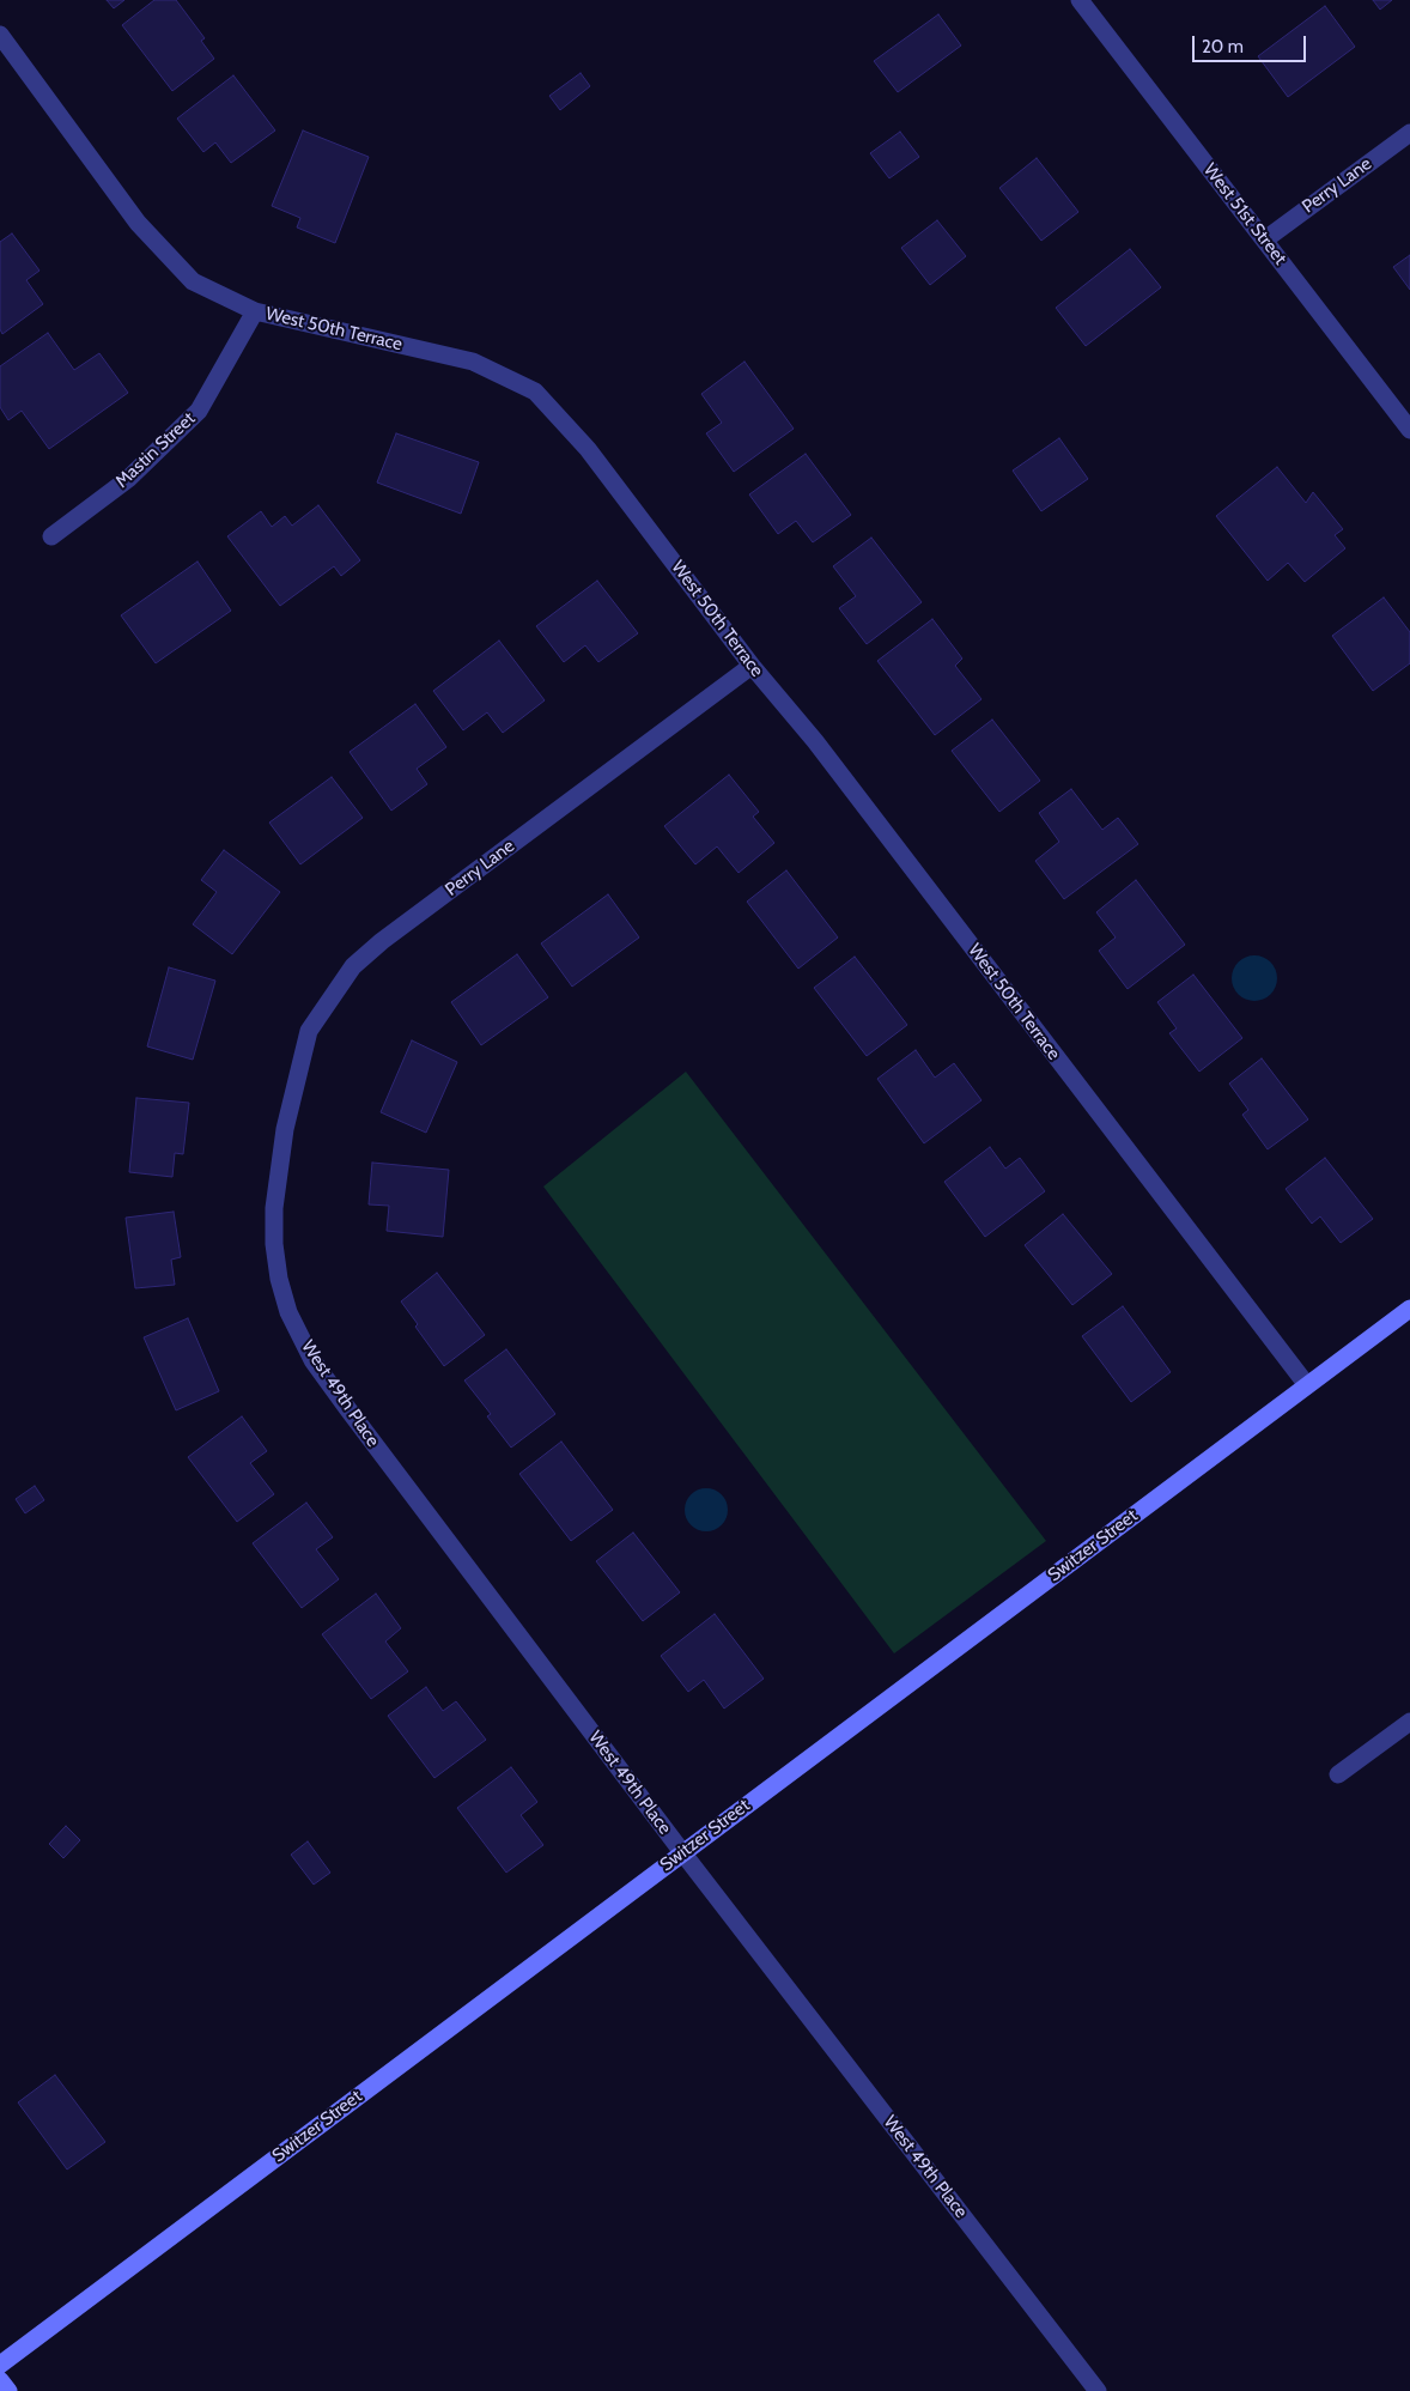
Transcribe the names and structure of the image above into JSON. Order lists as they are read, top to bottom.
{
  "streets": {
    "street": [
      "Perry Lane",
      "West 51st Street",
      "West 50th Terrace",
      "Mastin Street",
      "West 49th Place",
      "Switzer Street"
    ]
  },
  "crossings": [
    ["Perry Lane", "West 51st Street"],
    ["Perry Lane", "West 50th Terrace"],
    ["Perry Lane", "West 49th Place"],
    ["West 50th Terrace", "Mastin Street"],
    ["West 50th Terrace", "Switzer Street"],
    ["West 49th Place", "Switzer Street"]
  ],
  "scale_bar": "20 m"
}
